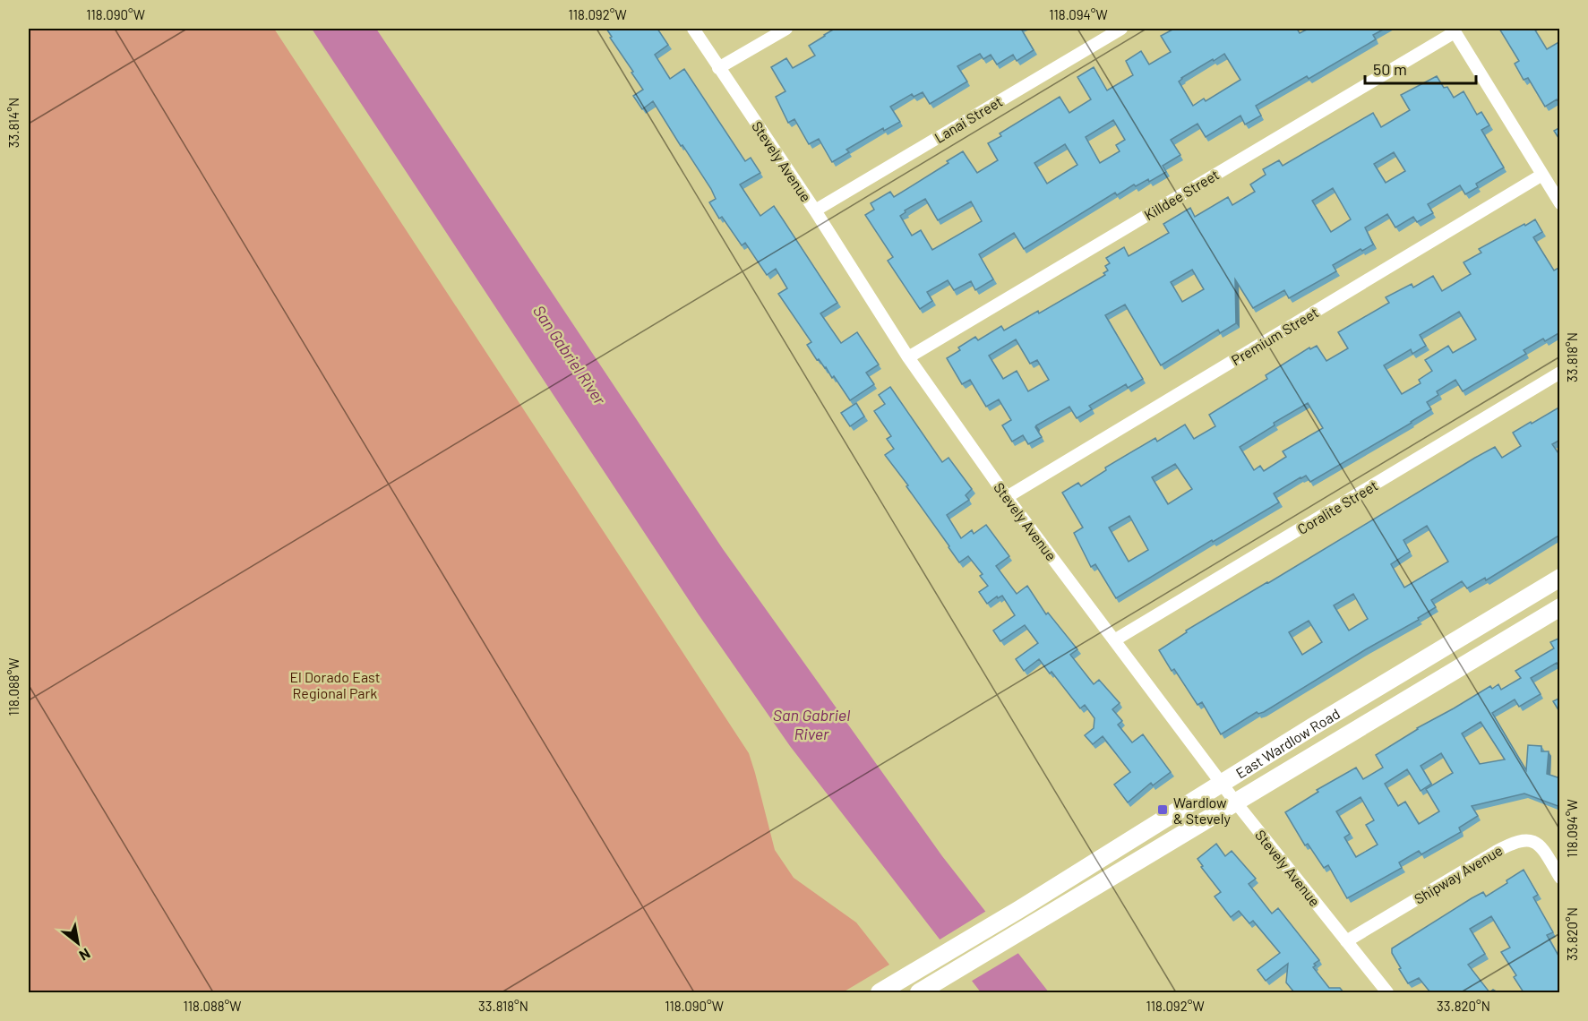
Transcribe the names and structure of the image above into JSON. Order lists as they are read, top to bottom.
{
  "streets": {
    "main road": ["East Wardlow Road"],
    "street": [
      "Lanai Street",
      "Stevely Avenue",
      "Killdee Street",
      "Premium Street",
      "Coralite Street",
      "Shipway Avenue"
    ]
  },
  "crossings": [
    ["Lanai Street", "Stevely Avenue"],
    ["Stevely Avenue", "Killdee Street"],
    ["Stevely Avenue", "Premium Street"],
    ["Stevely Avenue", "Coralite Street"],
    ["Stevely Avenue", "East Wardlow Road"],
    ["Stevely Avenue", "Shipway Avenue"]
  ],
  "water": ["San Gabriel River"],
  "parks": ["El Dorado East Regional Park"],
  "places": {
    "transit": ["Wardlow & Stevely"]
  },
  "scale_bar": "50 m",
  "north": "bottom right",
  "coordinates": [
    "118.090°W",
    "118.092°W",
    "118.094°W",
    "33.814°N",
    "33.818°N",
    "118.088°W",
    "33.820°N"
  ]
}
